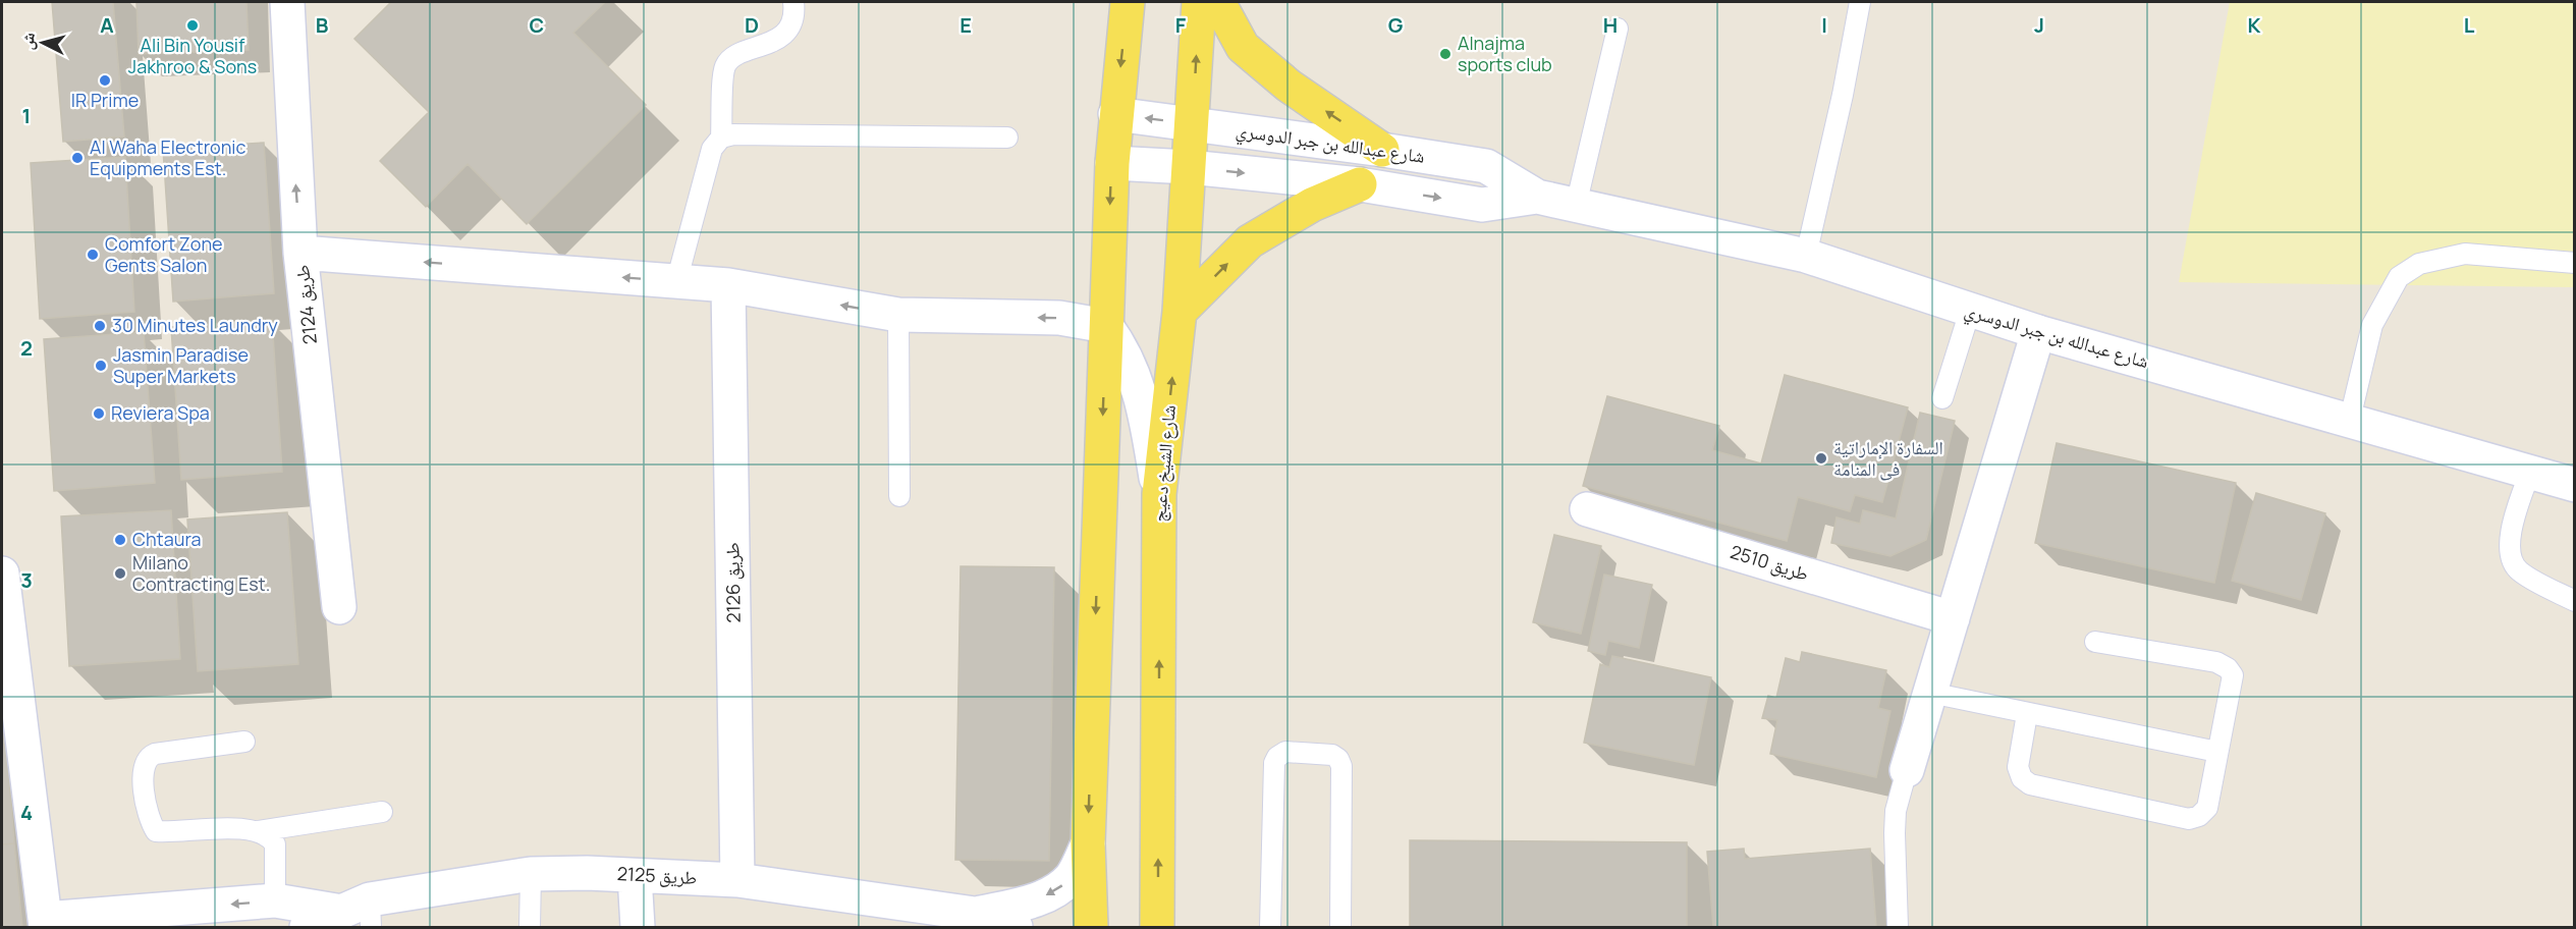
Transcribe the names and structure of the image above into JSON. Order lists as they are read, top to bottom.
{
  "streets": {
    "main road": ["شارع الشيخ دعيج"],
    "street": [
      "شارع عبدالله بن جبر الدوسري",
      "طريق 2124",
      "طريق 2510",
      "طريق 2126",
      "طريق 2125"
    ]
  },
  "crossings": [
    ["شارع عبدالله بن جبر الدوسري", "شارع الشيخ دعيج"],
    ["طريق 2126", "طريق 2125"]
  ],
  "one_way": ["طريق 2124"],
  "places": [
    "Ali Bin Yousif Jakhroo & Sons",
    "Alnajma sports club",
    "IR Prime",
    "Al Waha Electronic Equipments Est.",
    "Comfort Zone Gents Salon",
    "30 Minutes Laundry",
    "Jasmin Paradise Super Markets",
    "Reviera Spa",
    "السفارة الإماراتية فى المنامة",
    "Chtaura",
    "Milano Contracting Est."
  ],
  "north": "left",
  "grid": {
    "columns": [
      "A",
      "B",
      "C",
      "D",
      "E",
      "F",
      "G",
      "H",
      "I",
      "J",
      "K",
      "L"
    ],
    "rows": [
      "1",
      "2",
      "3",
      "4"
    ]
  }
}
